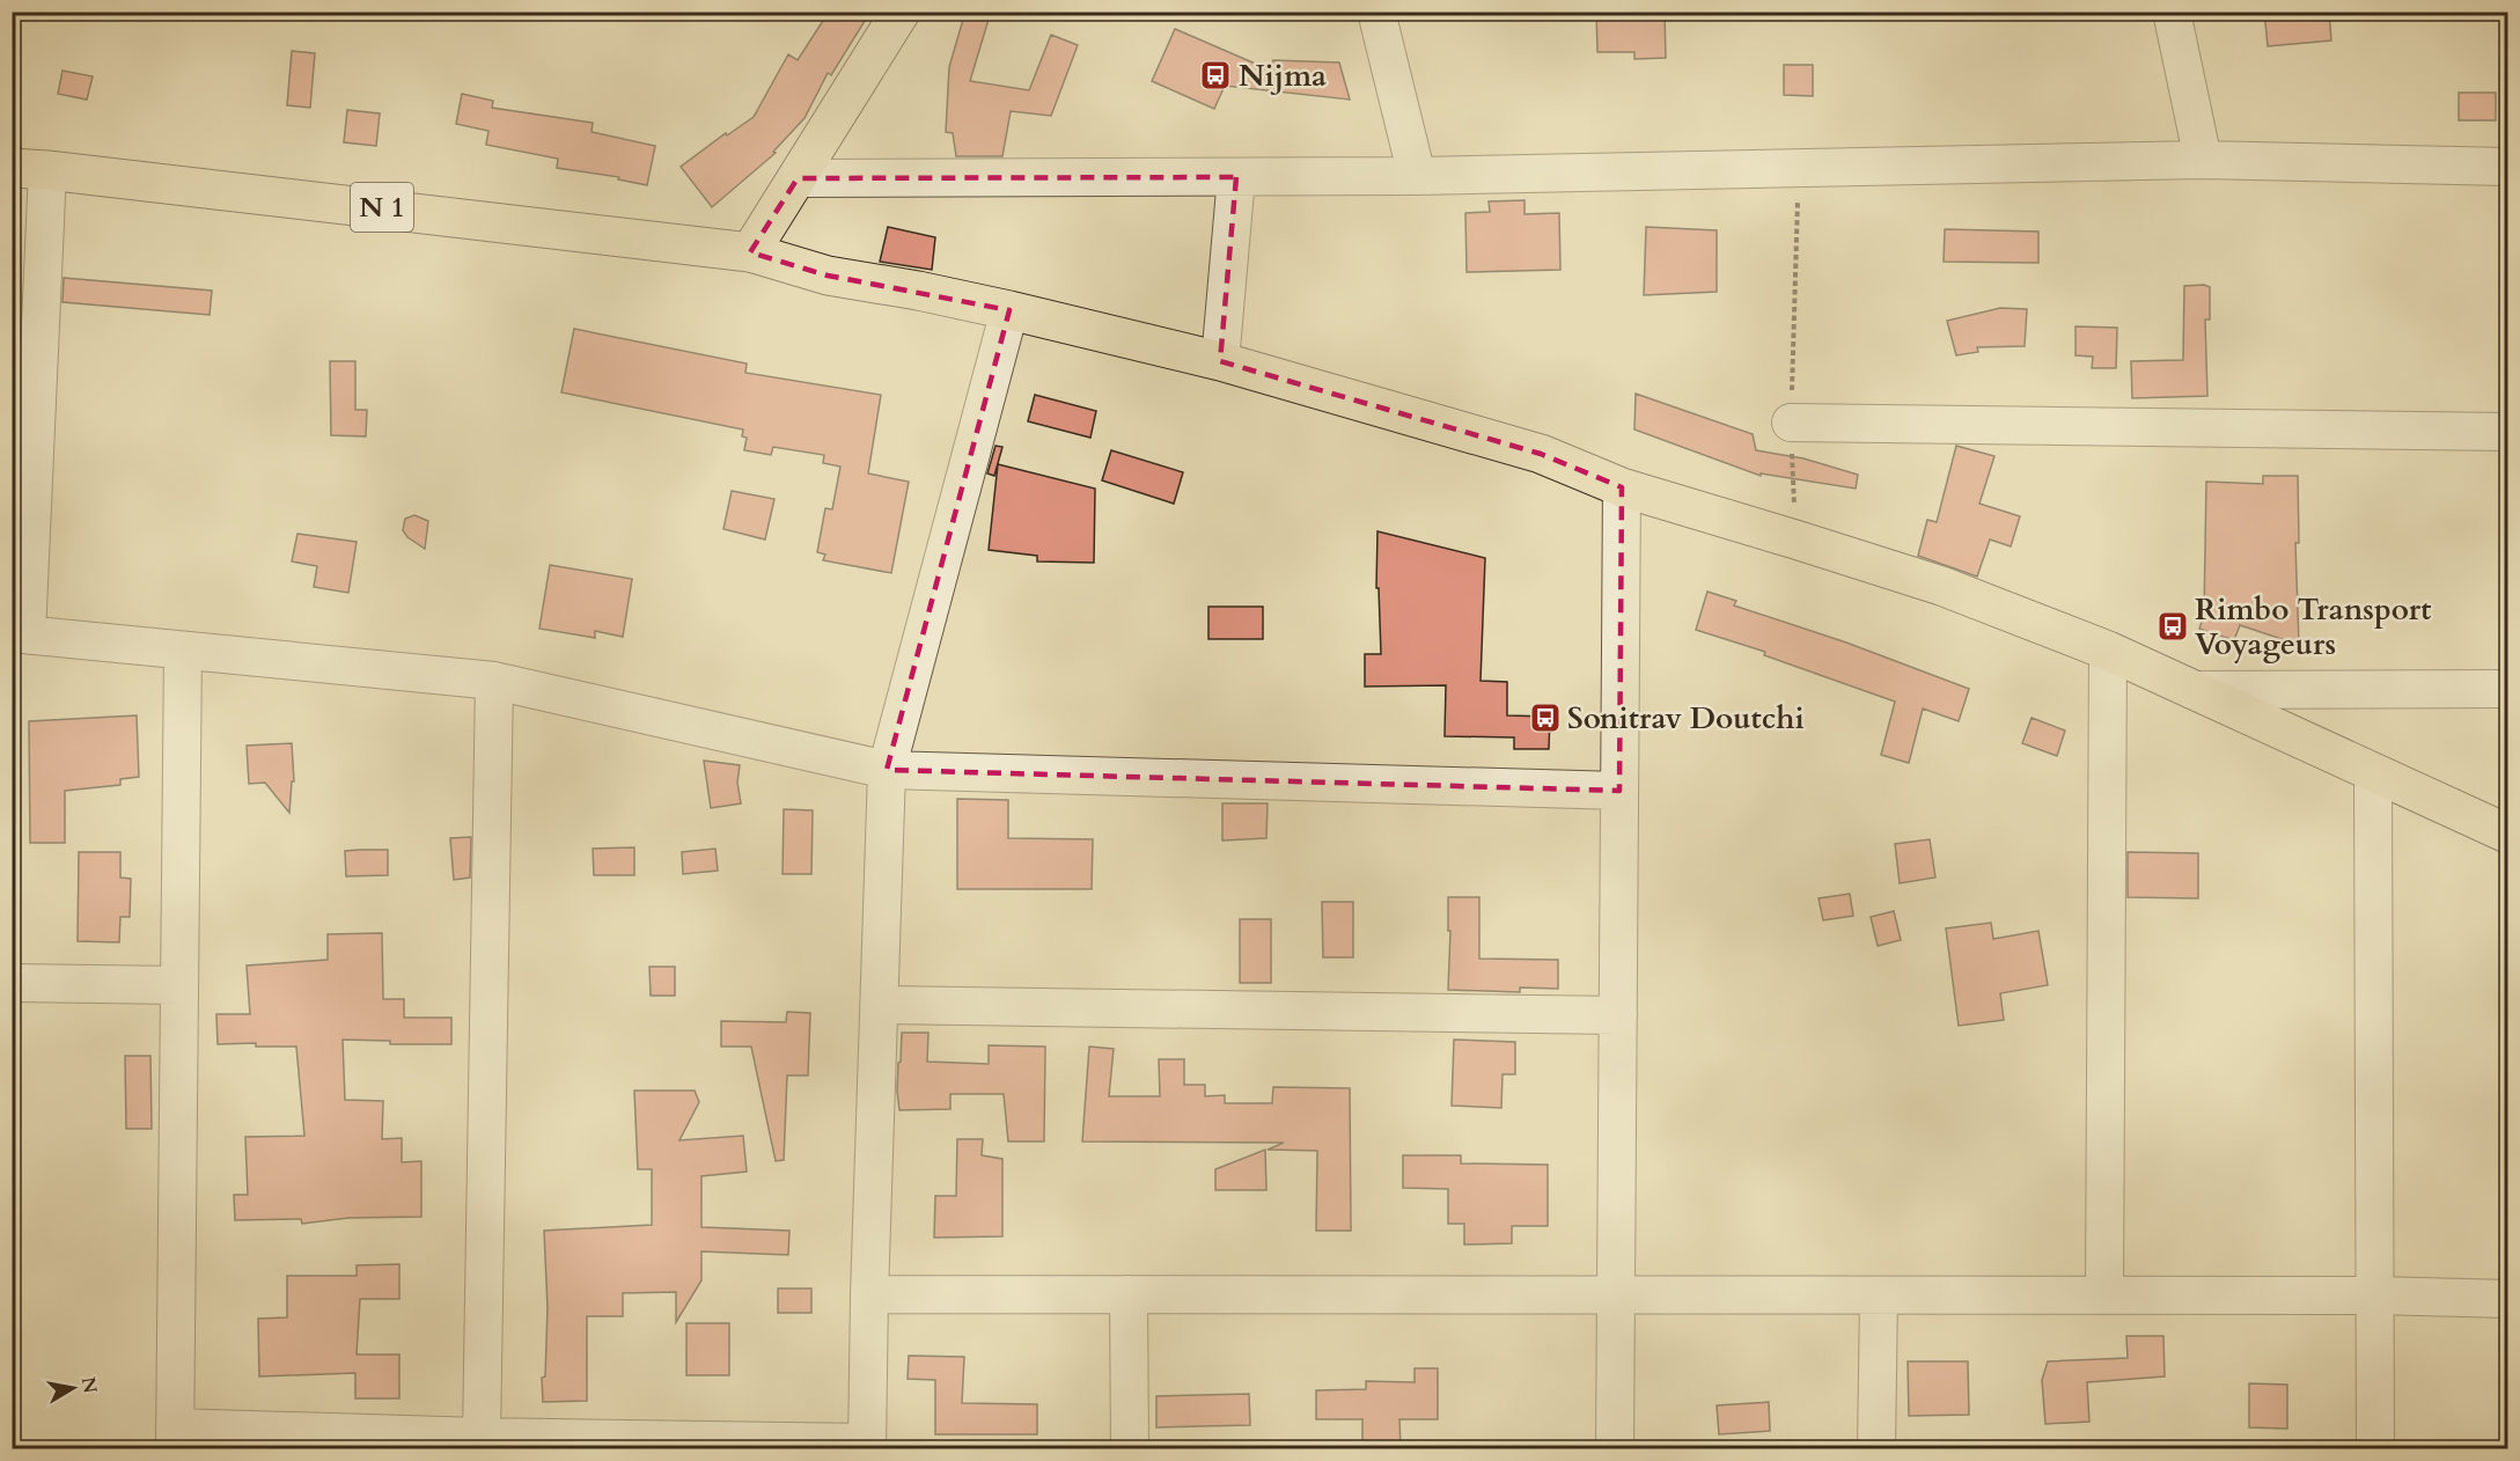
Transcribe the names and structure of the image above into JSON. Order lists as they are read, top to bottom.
{
  "streets": {
    "main road": ["N 1"]
  },
  "places": {
    "bus stop": ["Nijma", "Rimbo Transport Voyageurs", "Sonitrav Doutchi"]
  },
  "north": "right"
}
